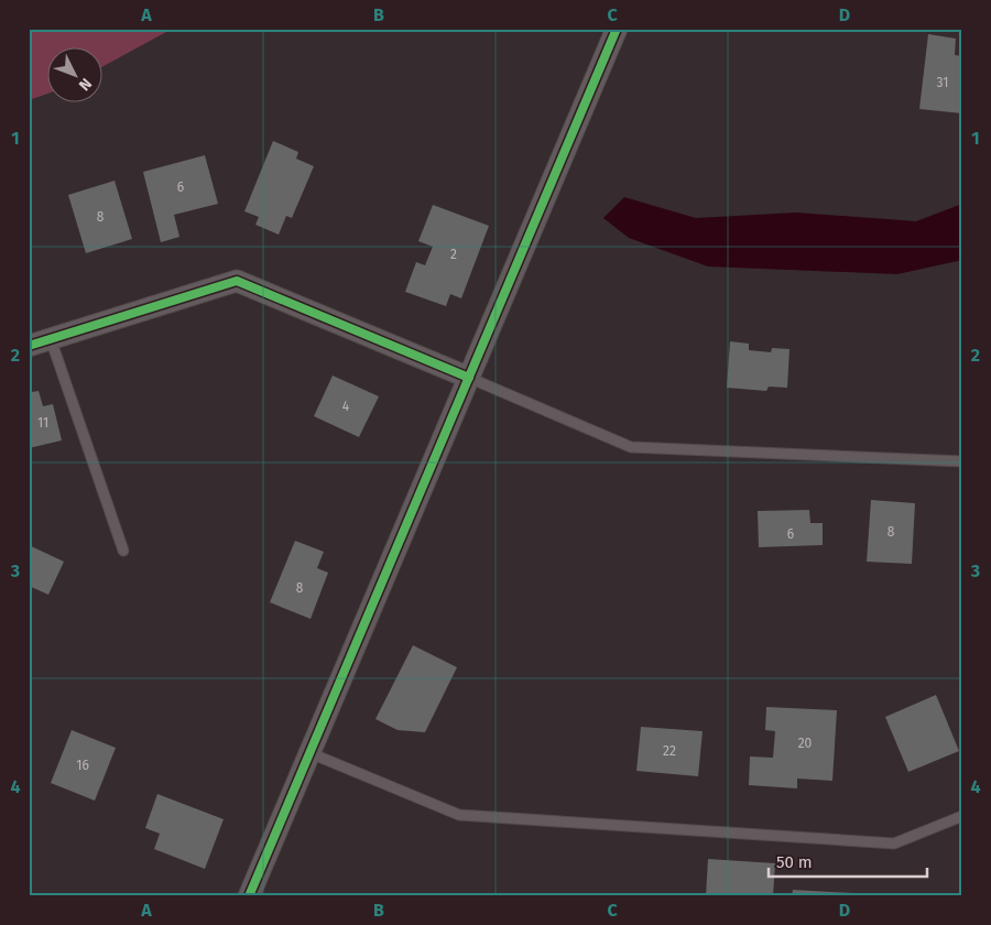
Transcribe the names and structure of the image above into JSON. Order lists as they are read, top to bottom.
{
  "house_numbers": [
    "31",
    "6",
    "8",
    "2",
    "4",
    "11",
    "8",
    "6",
    "8",
    "20",
    "22",
    "16"
  ],
  "scale_bar": "50 m",
  "north": "bottom right",
  "grid": {
    "columns": [
      "A",
      "B",
      "C",
      "D"
    ],
    "rows": [
      "1",
      "2",
      "3",
      "4"
    ]
  }
}
